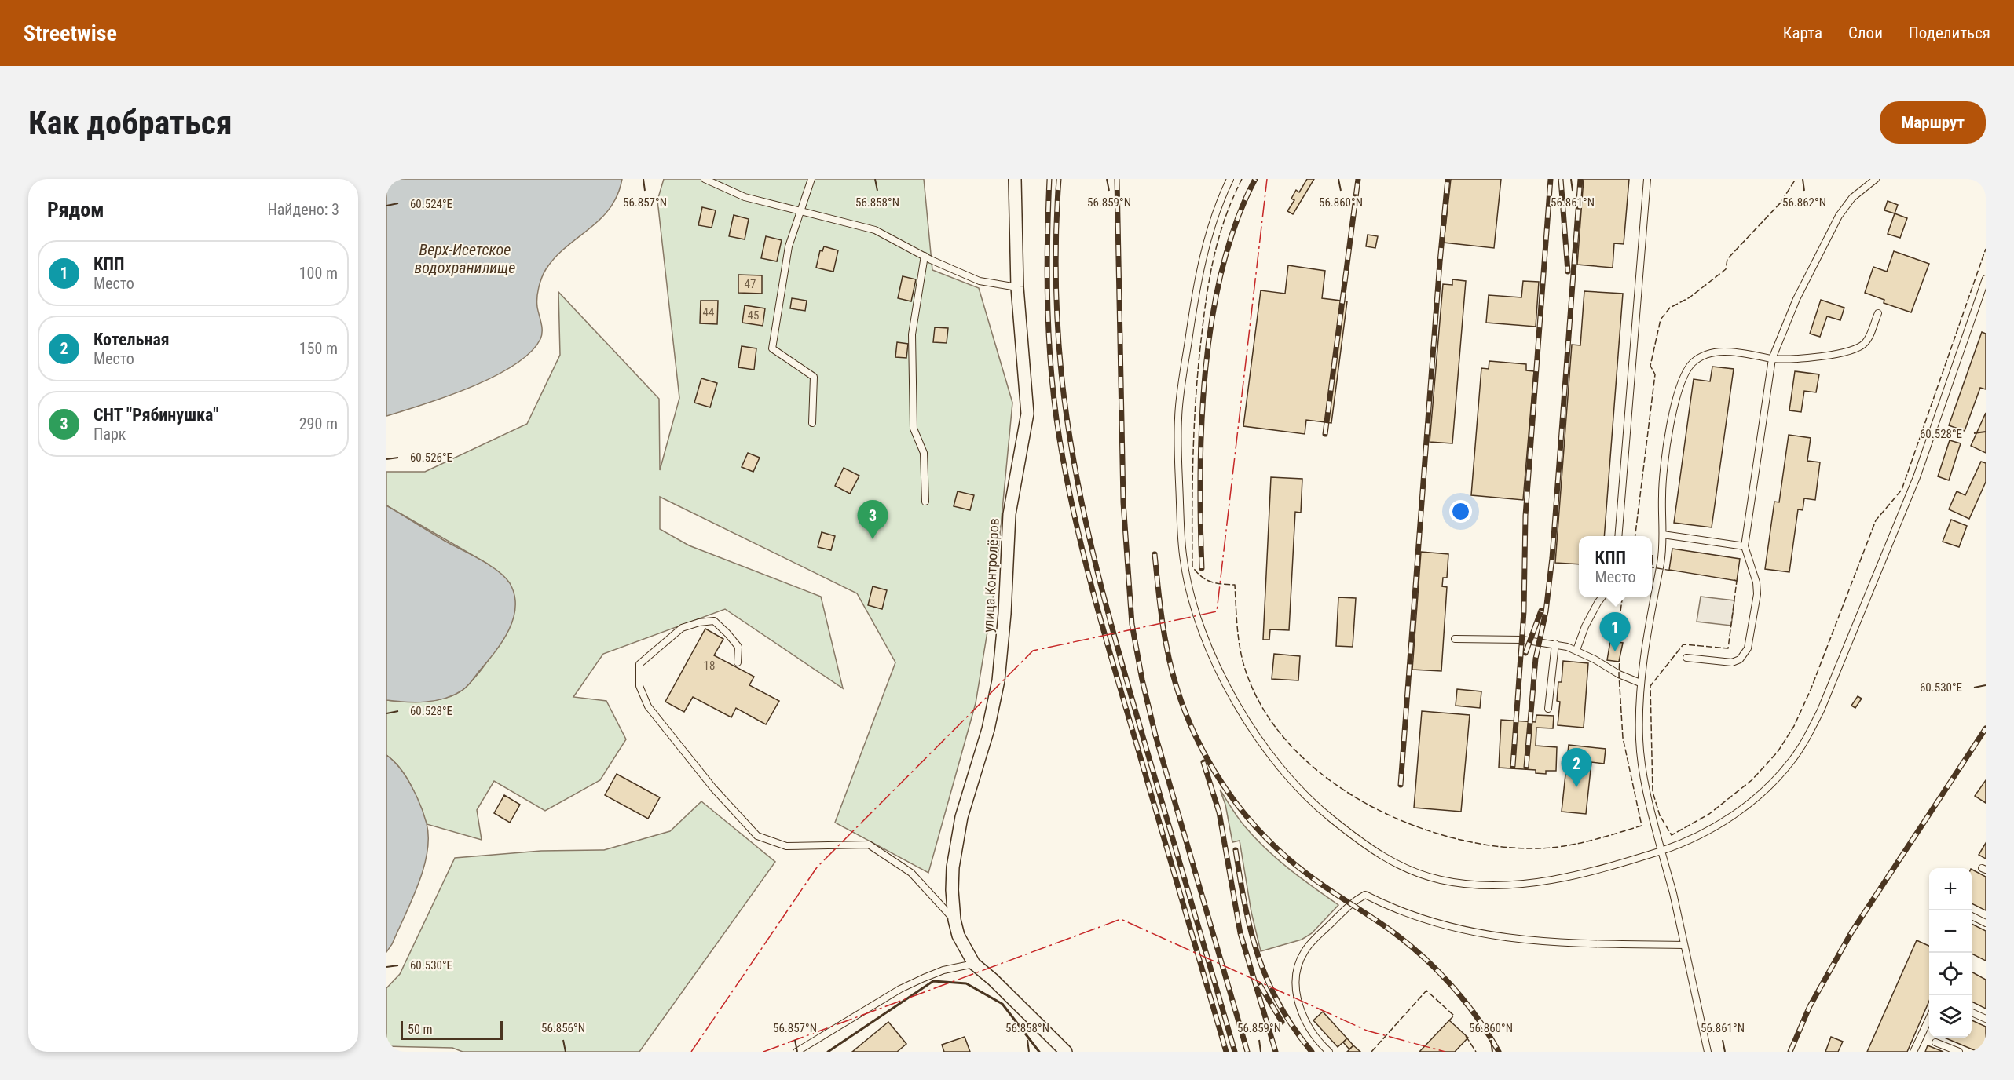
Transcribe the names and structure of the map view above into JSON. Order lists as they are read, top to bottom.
{
  "streets": {
    "street": ["улица Контролёров"]
  },
  "water": ["Верх-Исетское водохранилище"],
  "house_numbers": [
    "47",
    "44",
    "45",
    "18"
  ],
  "scale_bar": "50 m",
  "page": {
    "header": "Streetwise",
    "nav": ["Карта", "Слои", "Поделиться"],
    "buttons": "Маршрут",
    "title": "Как добраться",
    "heading": ["Рядом", "Найдено: 3"],
    "list": [
      {
        "mark": "1",
        "name": "КПП",
        "note": "Место",
        "value": "100 m"
      },
      {
        "mark": "2",
        "name": "Котельная",
        "note": "Место",
        "value": "150 m"
      },
      {
        "mark": "3",
        "name": "СНТ \"Рябинушка\"",
        "note": "Парк",
        "value": "290 m"
      }
    ],
    "pins": ["3", "1", "2"],
    "popup": ["КПП", "Место"],
    "map_buttons": ["+", "−"],
    "scale": "50 m"
  },
  "coordinates": [
    "56.857°N",
    "56.858°N",
    "56.859°N",
    "56.860°N",
    "56.861°N",
    "56.862°N",
    "60.524°E",
    "60.528°E",
    "60.526°E",
    "60.530°E",
    "56.856°N"
  ]
}
